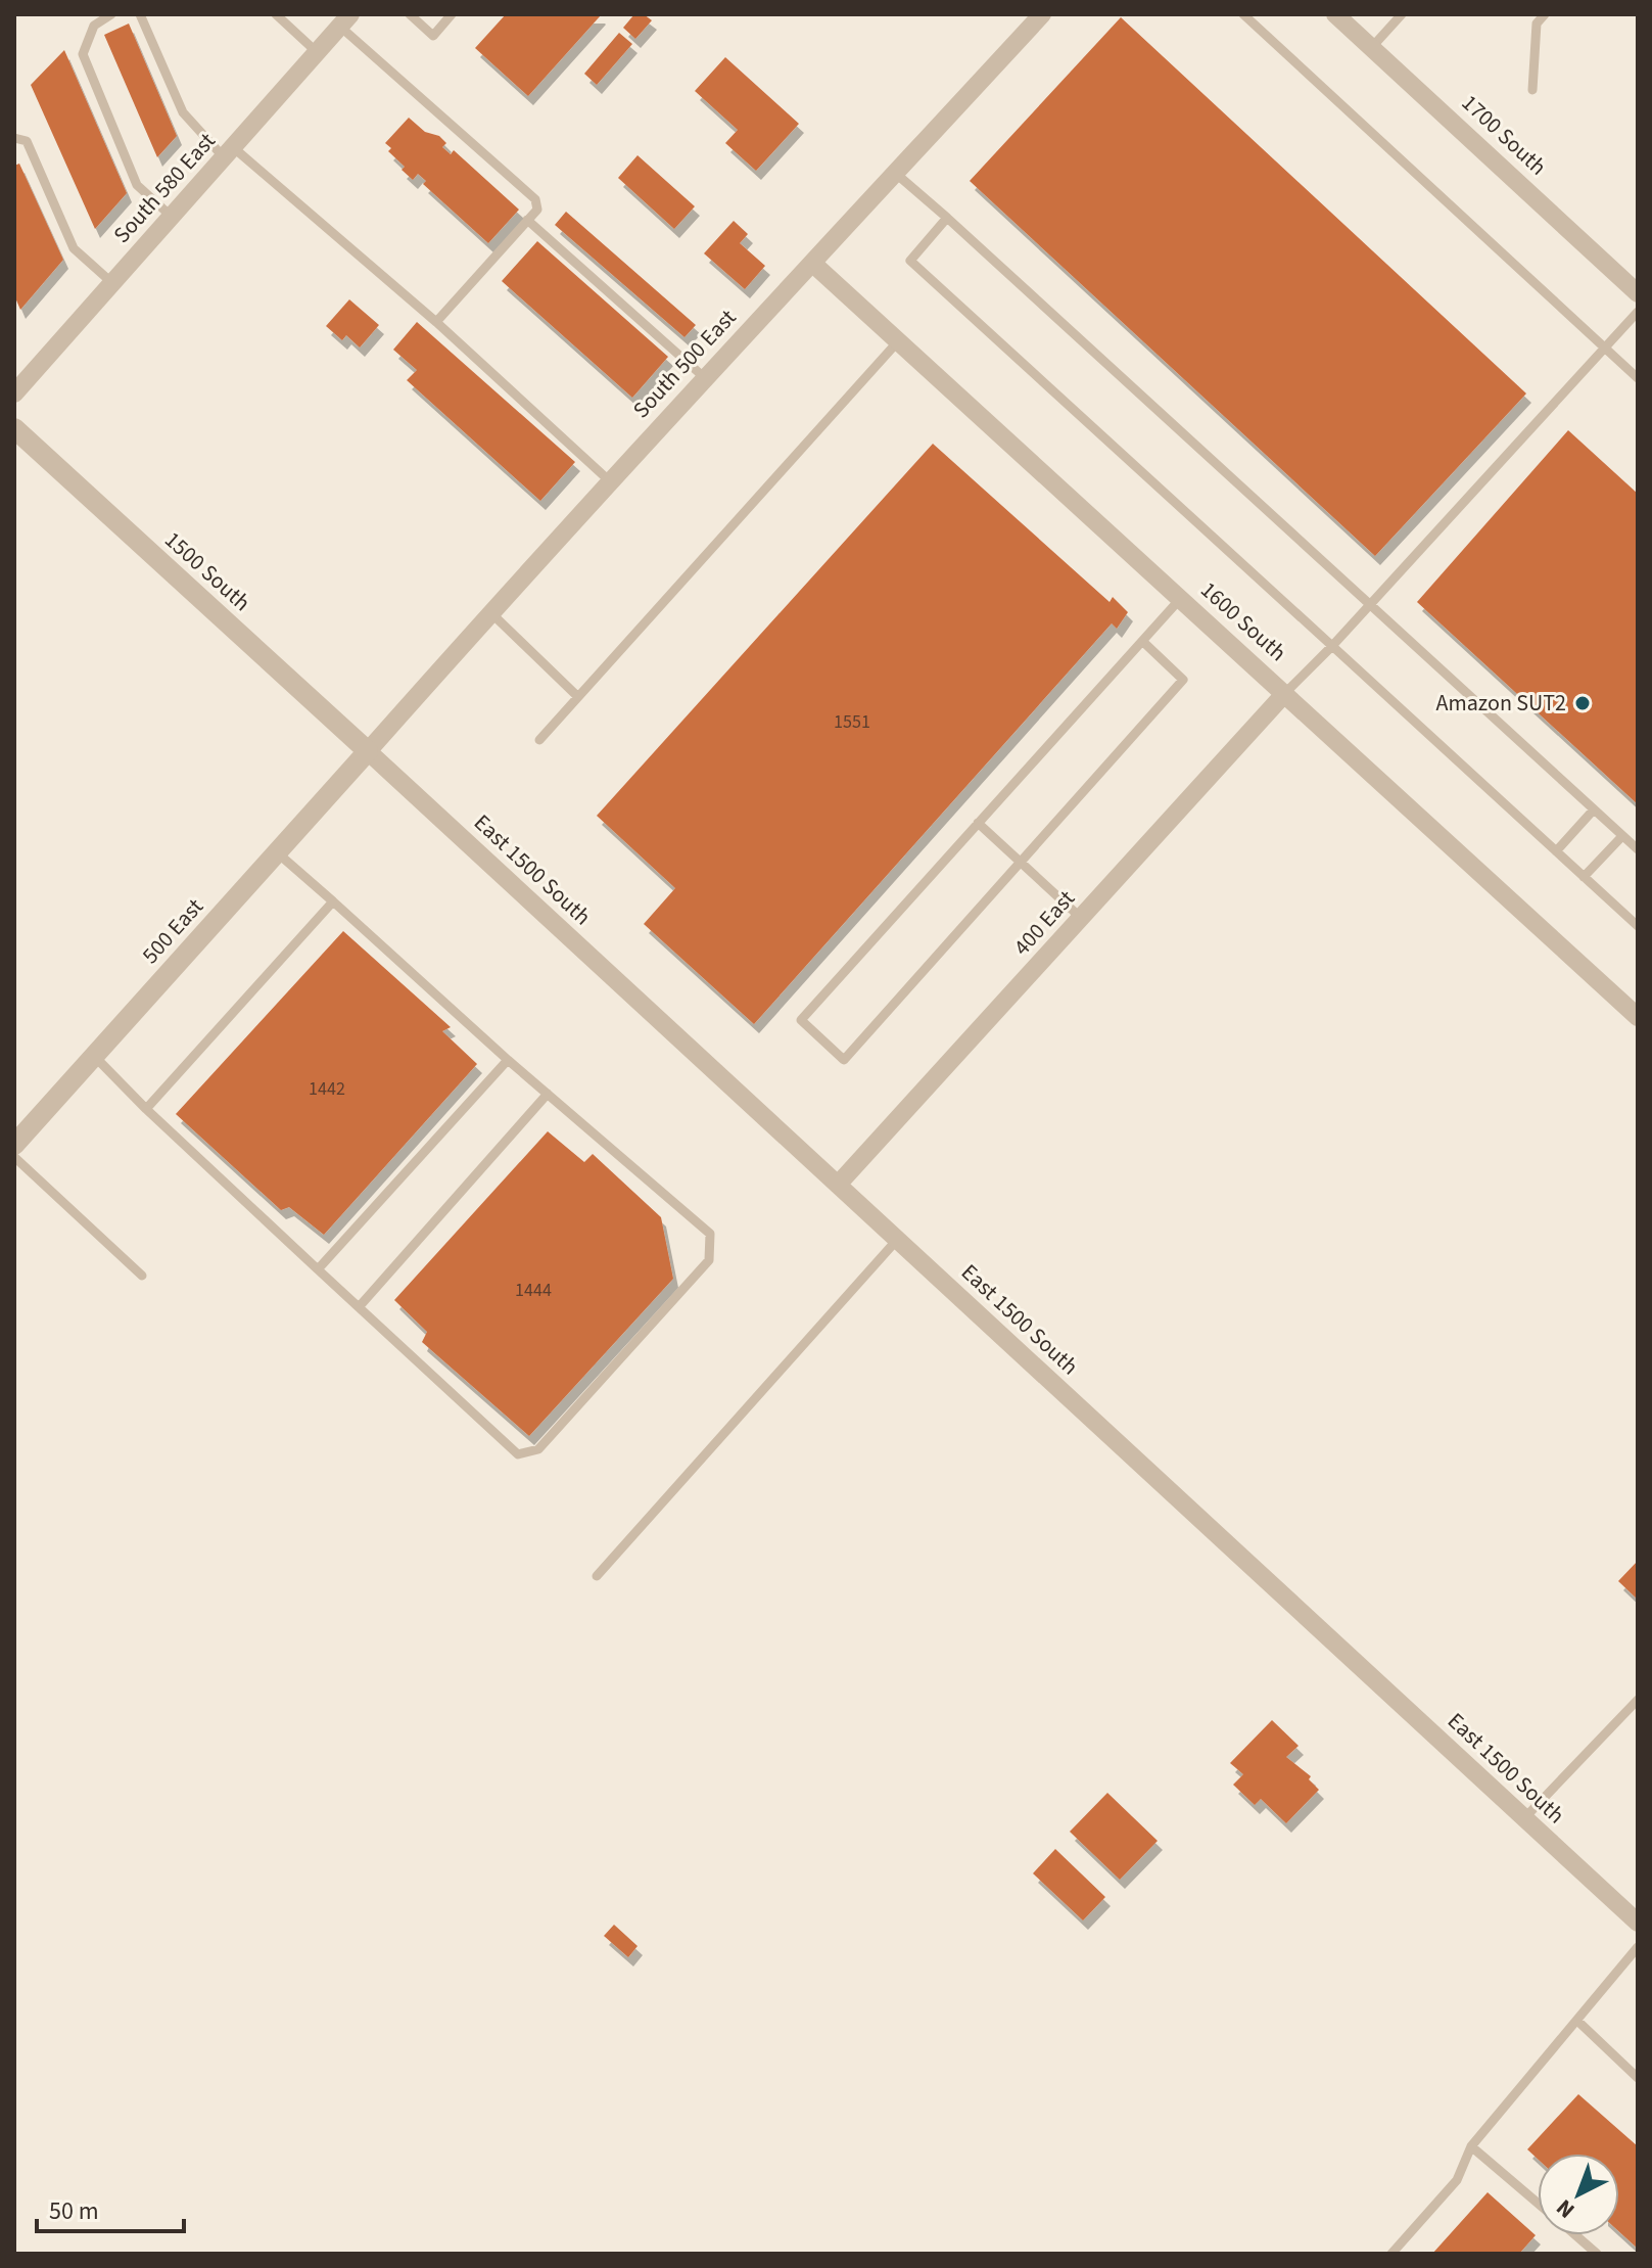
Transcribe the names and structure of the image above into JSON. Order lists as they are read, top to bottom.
{
  "streets": {
    "street": [
      "1700 South",
      "South 580 East",
      "South 500 East",
      "1500 South",
      "1600 South",
      "East 1500 South",
      "400 East",
      "500 East"
    ]
  },
  "crossings": [
    ["South 500 East", "1500 South"],
    ["South 500 East", "1600 South"],
    ["South 500 East", "East 1500 South"],
    ["South 500 East", "500 East"],
    ["1500 South", "East 1500 South"],
    ["1500 South", "500 East"],
    ["1600 South", "400 East"],
    ["East 1500 South", "400 East"],
    ["East 1500 South", "500 East"]
  ],
  "places": ["Amazon SUT2"],
  "house_numbers": ["1551", "1442", "1444"],
  "scale_bar": "50 m",
  "north": "bottom left"
}
